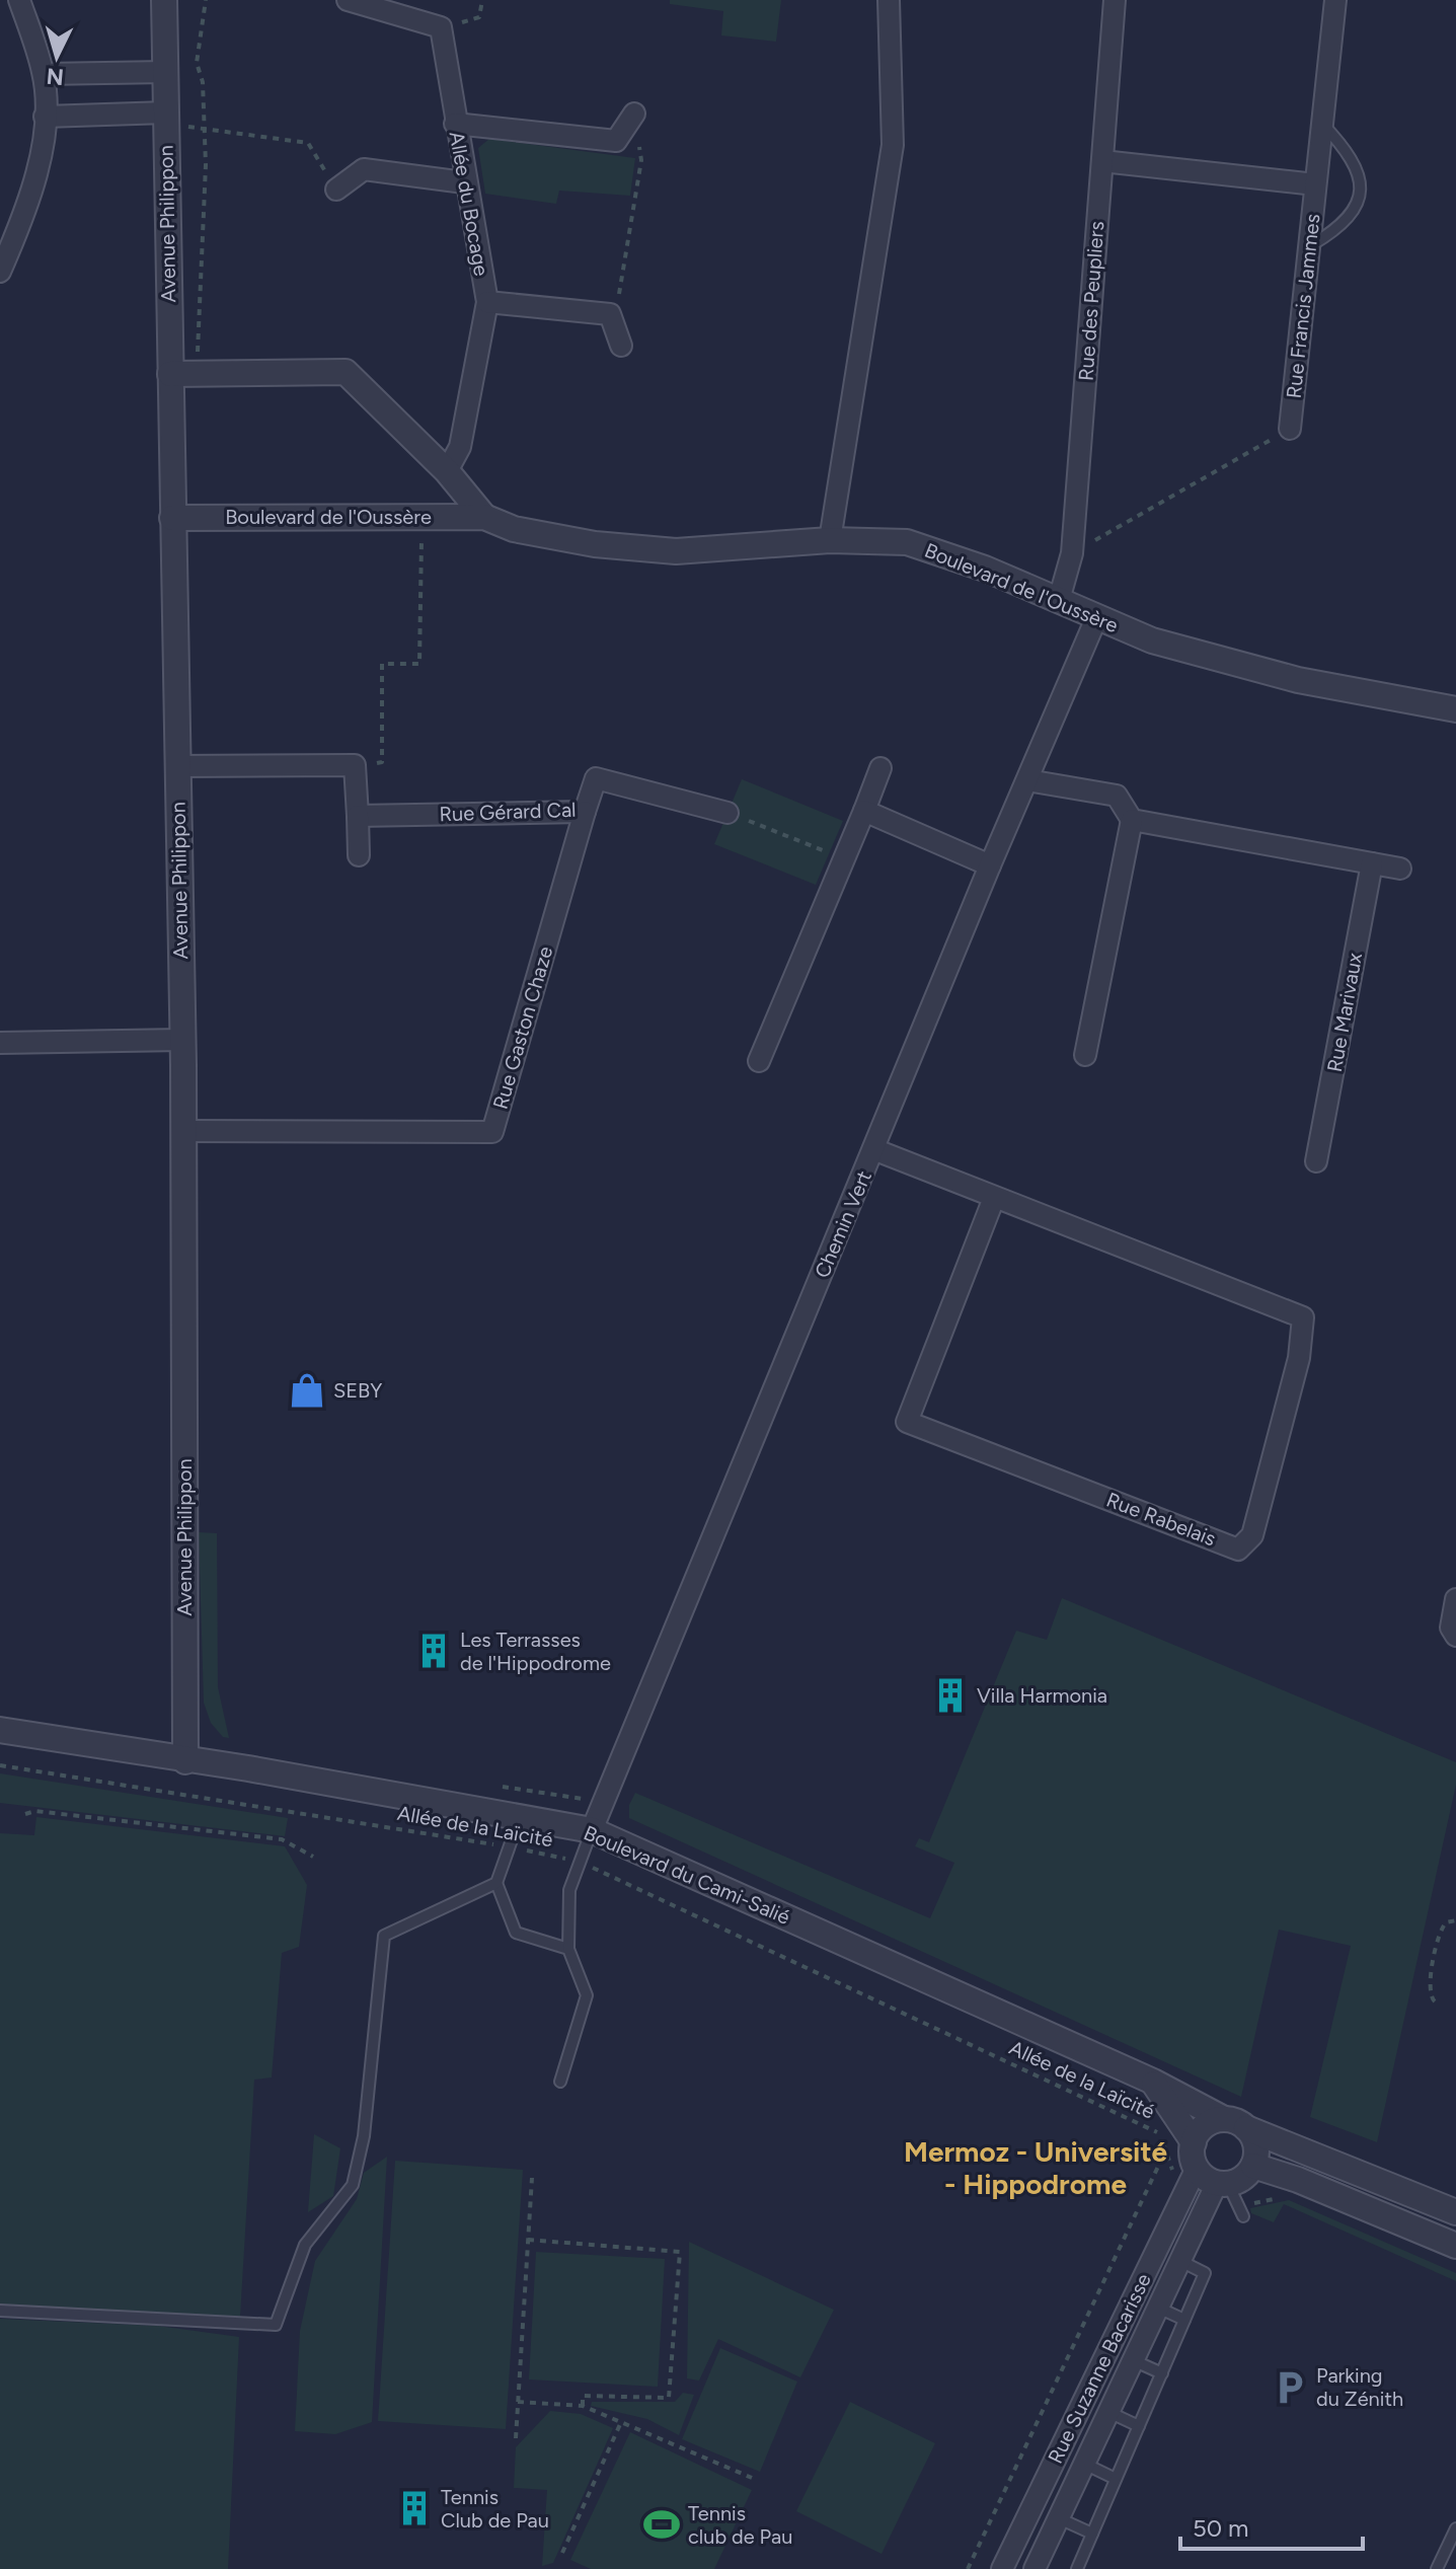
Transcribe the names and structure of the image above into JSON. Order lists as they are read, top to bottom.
{
  "streets": {
    "street": [
      "Allée du Bocage",
      "Avenue Philippon",
      "Rue des Peupliers",
      "Rue Francis Jammes",
      "Boulevard de l'Oussère",
      "Rue Gérard Cal",
      "Rue Marivaux",
      "Rue Gaston Chaze",
      "Chemin Vert",
      "Rue Rabelais",
      "Boulevard du Cami-Salié",
      "Rue Suzanne Bacarisse"
    ],
    "path": ["Allée de la Laïcité"]
  },
  "crossings": [
    ["Avenue Philippon", "Boulevard de l'Oussère"],
    ["Avenue Philippon", "Rue Gaston Chaze"],
    ["Avenue Philippon", "Boulevard du Cami-Salié"],
    ["Rue des Peupliers", "Rue Francis Jammes"],
    ["Rue des Peupliers", "Boulevard de l'Oussère"],
    ["Boulevard de l'Oussère", "Chemin Vert"],
    ["Rue Gérard Cal", "Rue Gaston Chaze"],
    ["Chemin Vert", "Rue Rabelais"],
    ["Chemin Vert", "Boulevard du Cami-Salié"],
    ["Allée de la Laïcité", "Rue Suzanne Bacarisse"],
    ["Boulevard du Cami-Salié", "Rue Suzanne Bacarisse"]
  ],
  "districts": ["Mermoz - Université - Hippodrome"],
  "places": {
    "shop": ["SEBY"],
    "building": ["Les Terrasses de l'Hippodrome", "Villa Harmonia", "Tennis Club de Pau"],
    "parking": ["Parking du Zénith"],
    "sports": ["Tennis club de Pau"]
  },
  "scale_bar": "50 m",
  "north": "bottom"
}
